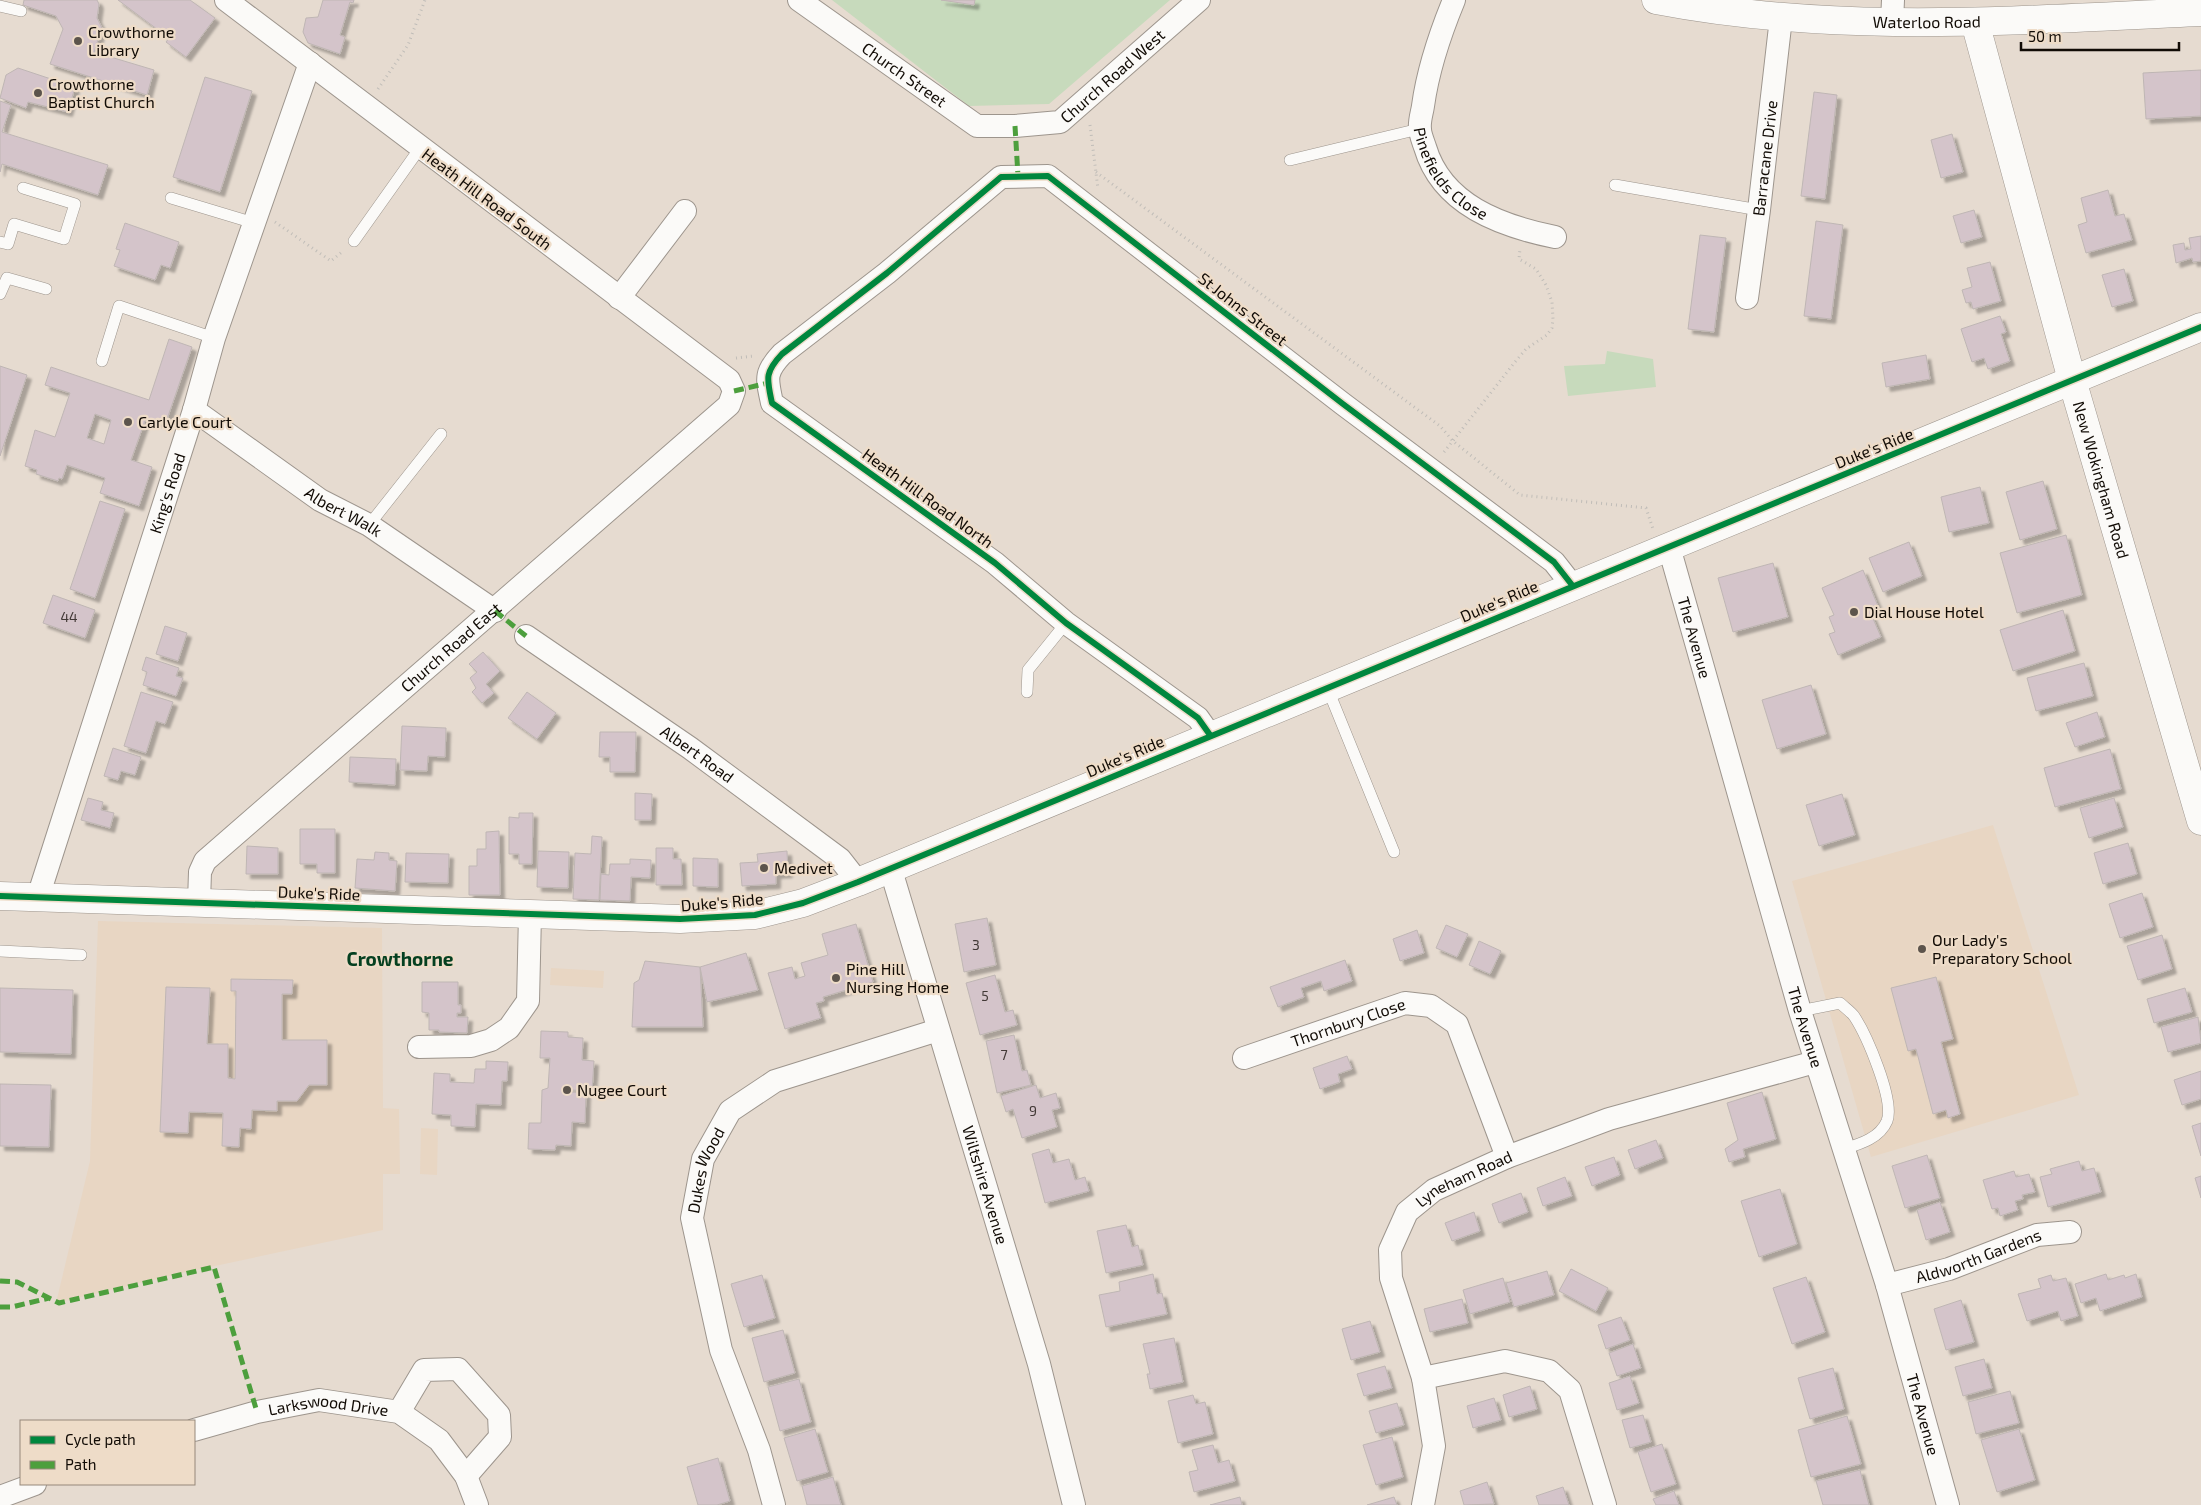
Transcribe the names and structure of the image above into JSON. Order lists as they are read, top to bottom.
{
  "streets": {
    "main road": ["Waterloo Road", "Duke's Ride", "New Wokingham Road"],
    "street": [
      "Church Street",
      "Church Road West",
      "Barracane Drive",
      "Pinefields Close",
      "Heath Hill Road South",
      "St Johns Street",
      "King's Road",
      "Heath Hill Road North",
      "Albert Walk",
      "The Avenue",
      "Church Road East",
      "Albert Road",
      "Thornbury Close",
      "Dukes Wood",
      "Lyneham Road",
      "Wiltshire Avenue",
      "Aldworth Gardens",
      "Larkswood Drive"
    ]
  },
  "crossings": [
    ["Waterloo Road", "Barracane Drive"],
    ["Waterloo Road", "New Wokingham Road"],
    ["Church Street", "Church Road West"],
    ["Heath Hill Road South", "King's Road"],
    ["Heath Hill Road South", "Church Road East"],
    ["St Johns Street", "Duke's Ride"],
    ["St Johns Street", "Heath Hill Road North"],
    ["Duke's Ride", "New Wokingham Road"],
    ["Duke's Ride", "King's Road"],
    ["Duke's Ride", "Heath Hill Road North"],
    ["Duke's Ride", "The Avenue"],
    ["Duke's Ride", "Church Road East"],
    ["Duke's Ride", "Albert Road"],
    ["Duke's Ride", "Wiltshire Avenue"],
    ["King's Road", "Albert Walk"],
    ["Albert Walk", "Church Road East"],
    ["The Avenue", "Lyneham Road"],
    ["The Avenue", "Aldworth Gardens"],
    ["Thornbury Close", "Lyneham Road"],
    ["Dukes Wood", "Wiltshire Avenue"]
  ],
  "districts": ["Crowthorne"],
  "places": [
    "Crowthorne Library",
    "Crowthorne Baptist Church",
    "Carlyle Court",
    "Dial House Hotel",
    "Medivet",
    "Our Lady's Preparatory School",
    "Pine Hill Nursing Home",
    "Nugee Court"
  ],
  "house_numbers": [
    "44",
    "3",
    "5",
    "7",
    "9"
  ],
  "legend": ["Cycle path", "Path"],
  "scale_bar": "50 m"
}
